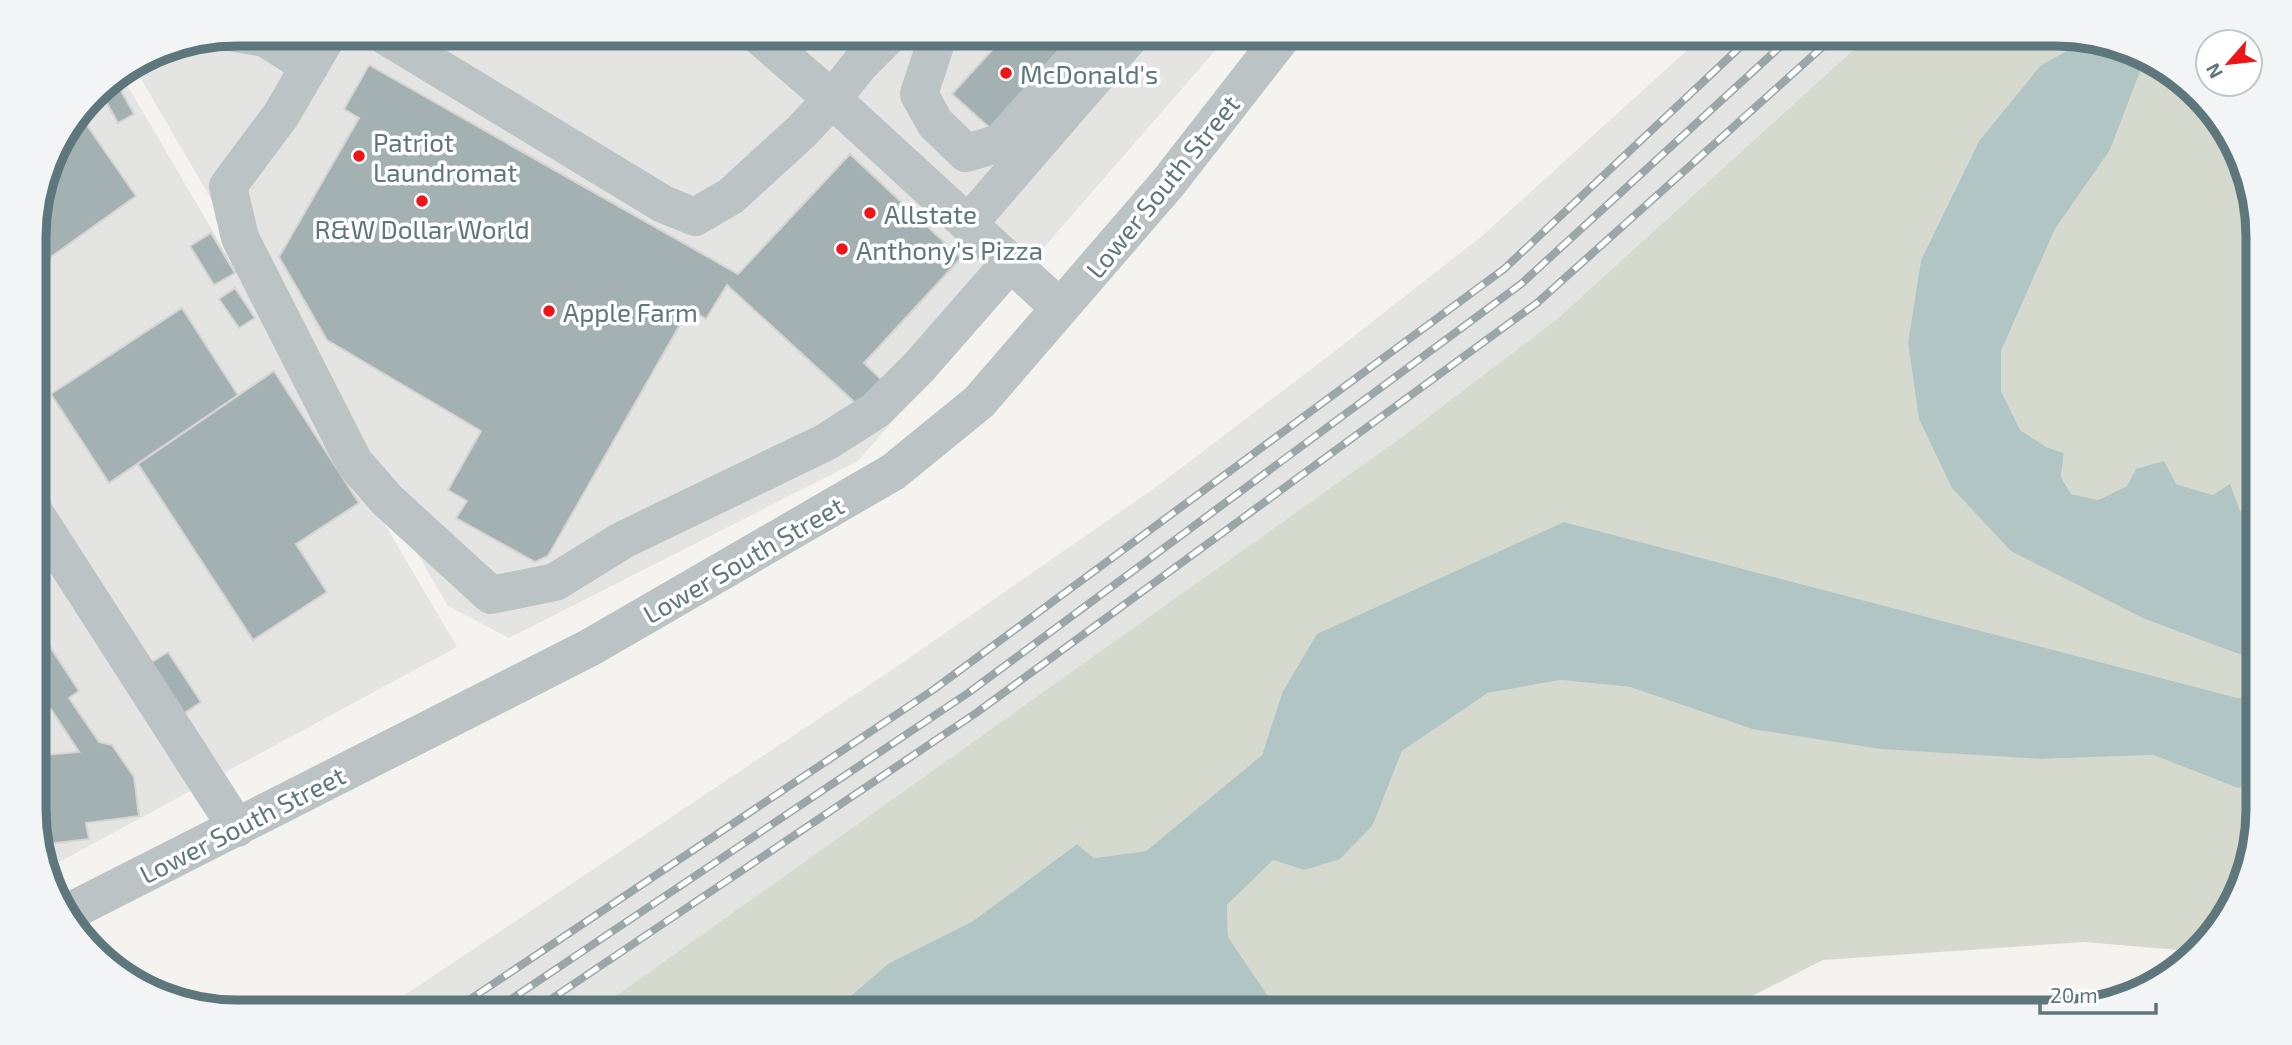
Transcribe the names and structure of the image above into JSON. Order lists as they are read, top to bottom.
{
  "streets": {
    "street": ["Lower South Street"]
  },
  "places": [
    "McDonald's",
    "Patriot Laundromat",
    "R&W Dollar World",
    "Allstate",
    "Anthony's Pizza",
    "Apple Farm"
  ],
  "scale_bar": "20 m",
  "north": "bottom left"
}
